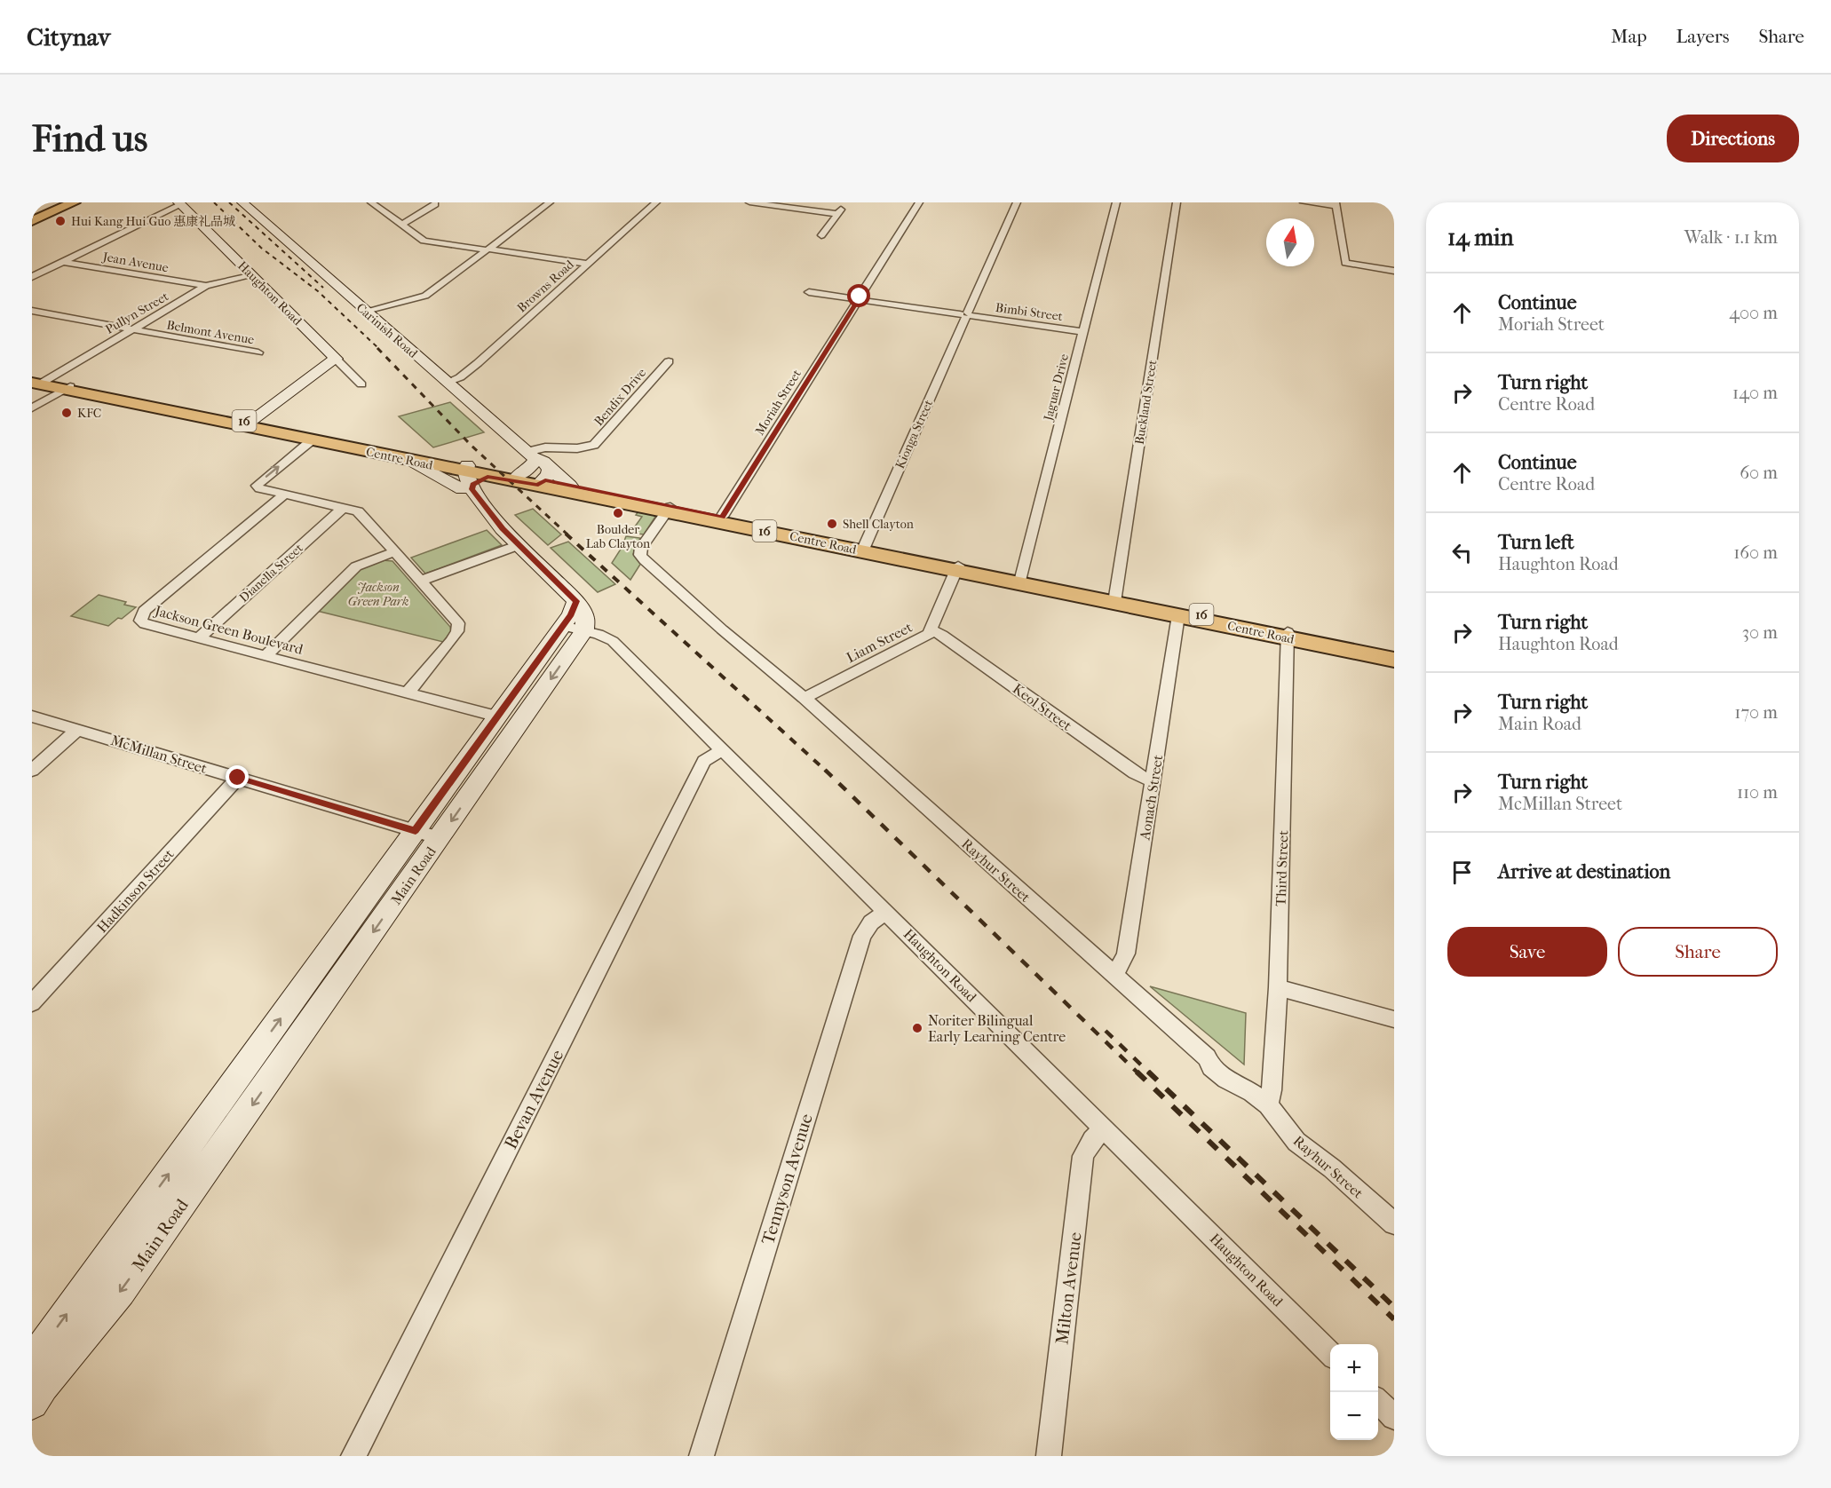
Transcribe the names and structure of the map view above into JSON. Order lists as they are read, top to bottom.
{
  "streets": {
    "main road": ["16", "Centre Road"],
    "street": [
      "Jean Avenue",
      "Browns Road",
      "Haughton Road",
      "Bimbi Street",
      "Pullyn Street",
      "Carinish Road",
      "Belmont Avenue",
      "Jaguar Drive",
      "Bendix Drive",
      "Moriah Street",
      "Buckland Street",
      "Kionga Street",
      "Dianella Street",
      "Jackson Green Boulevard",
      "Liam Street",
      "Keol Street",
      "McMillan Street",
      "Aonach Street",
      "Third Street",
      "Rayhur Street",
      "Main Road",
      "Hadkinson Street",
      "Bevan Avenue",
      "Tennyson Avenue",
      "Milton Avenue"
    ]
  },
  "crossings": [
    ["Jean Avenue", "Pullyn Street"],
    ["Browns Road", "Carinish Road"],
    ["Haughton Road", "Pullyn Street"],
    ["Haughton Road", "Main Road"],
    ["Haughton Road", "Bevan Avenue"],
    ["Haughton Road", "Tennyson Avenue"],
    ["Haughton Road", "Milton Avenue"],
    ["Bimbi Street", "Jaguar Drive"],
    ["Bimbi Street", "Moriah Street"],
    ["Bimbi Street", "Kionga Street"],
    ["Pullyn Street", "Belmont Avenue"],
    ["Pullyn Street", "Centre Road"],
    ["Carinish Road", "Bendix Drive"],
    ["Carinish Road", "Centre Road"],
    ["Jaguar Drive", "Centre Road"],
    ["Bendix Drive", "Centre Road"],
    ["Moriah Street", "Centre Road"],
    ["Buckland Street", "Centre Road"],
    ["Kionga Street", "Centre Road"],
    ["Centre Road", "Liam Street"],
    ["Centre Road", "Aonach Street"],
    ["Centre Road", "Third Street"],
    ["Centre Road", "Rayhur Street"],
    ["Dianella Street", "Jackson Green Boulevard"],
    ["Jackson Green Boulevard", "Main Road"],
    ["Liam Street", "Keol Street"],
    ["Liam Street", "Rayhur Street"],
    ["Keol Street", "Aonach Street"],
    ["McMillan Street", "Main Road"],
    ["McMillan Street", "Hadkinson Street"],
    ["Aonach Street", "Rayhur Street"],
    ["Third Street", "Rayhur Street"]
  ],
  "parks": ["Jackson Green Park"],
  "places": [
    "Hui Kang Hui Guo 惠康礼品城",
    "KFC",
    "Boulder Lab Clayton",
    "Shell Clayton",
    "Noriter Bilingual Early Learning Centre"
  ],
  "north": "top",
  "page": {
    "header": "Citynav",
    "nav": ["Map", "Layers", "Share"],
    "buttons": [
      "Directions",
      ["Save", "Share"]
    ],
    "title": "Find us",
    "heading": ["14 min", "Walk · 1.1 km"],
    "list": [
      ["Continue", "Moriah Street", "400 m"],
      ["Turn right", "Centre Road", "140 m"],
      ["Continue", "Centre Road", "60 m"],
      ["Turn left", "Haughton Road", "160 m"],
      ["Turn right", "Haughton Road", "30 m"],
      ["Turn right", "Main Road", "170 m"],
      ["Turn right", "McMillan Street", "110 m"],
      "Arrive at destination"
    ],
    "map_buttons": ["+", "−"]
  }
}
